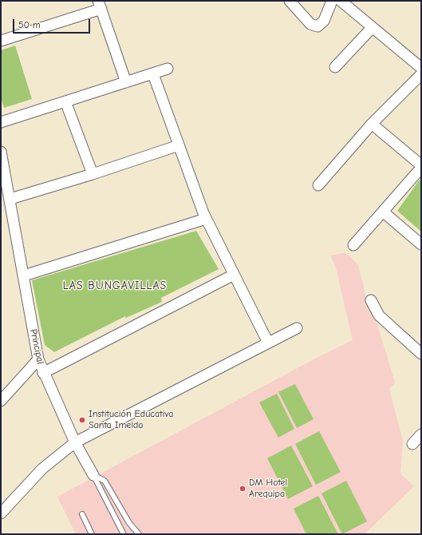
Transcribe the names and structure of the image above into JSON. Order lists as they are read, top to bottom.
{
  "streets": {
    "street": ["Principal"]
  },
  "districts": ["LAS BUNGAVILLAS"],
  "places": ["Institución Educativa Santa Imelda", "DM Hotel Arequipa"],
  "scale_bar": "50 m"
}
